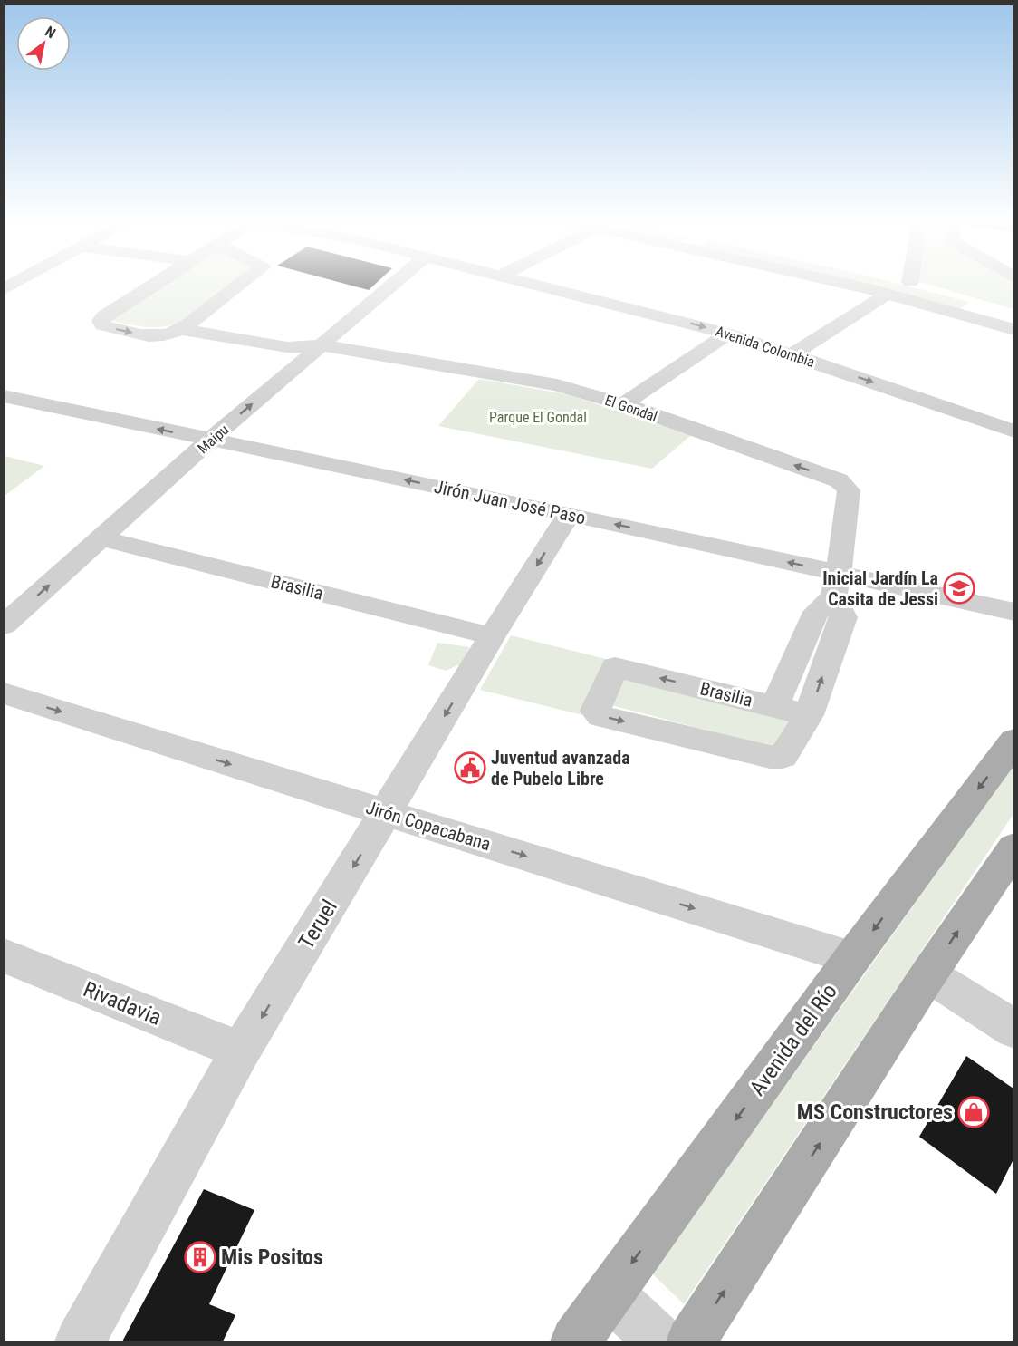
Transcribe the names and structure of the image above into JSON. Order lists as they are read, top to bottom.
{
  "streets": {
    "main road": ["Avenida del Río"],
    "street": [
      "Avenida Colombia",
      "El Gondal",
      "Maipu",
      "Jirón Juan José Paso",
      "Brasilia",
      "Jirón Copacabana",
      "Teruel",
      "Rivadavia"
    ]
  },
  "crossings": [
    ["El Gondal", "Maipu"],
    ["El Gondal", "Jirón Juan José Paso"],
    ["Maipu", "Jirón Juan José Paso"],
    ["Maipu", "Brasilia"],
    ["Jirón Juan José Paso", "Teruel"],
    ["Brasilia", "Teruel"],
    ["Jirón Copacabana", "Teruel"],
    ["Jirón Copacabana", "Avenida del Río"],
    ["Teruel", "Rivadavia"]
  ],
  "one_way": [
    "Maipu",
    "Jirón Juan José Paso",
    "Jirón Copacabana",
    "Teruel"
  ],
  "parks": ["Parque El Gondal"],
  "places": {
    "school or university": ["Inicial Jardín La Casita de Jessi"],
    "public building": ["Juventud avanzada de Pubelo Libre"],
    "shop": ["MS Constructores"],
    "building": ["Mis Positos"]
  },
  "north": "top right"
}
